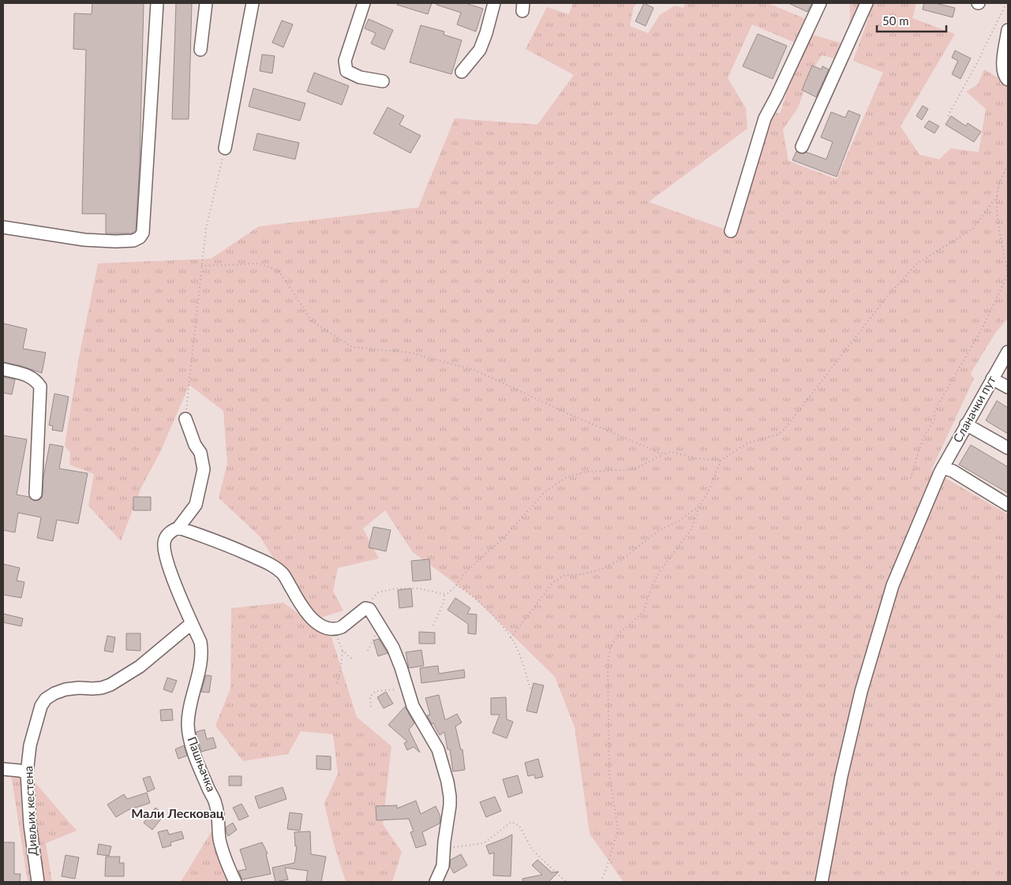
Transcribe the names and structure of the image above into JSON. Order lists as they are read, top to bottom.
{
  "streets": {
    "street": ["Сланачки пут", "Пашњачка", "Дивљих кестена"]
  },
  "crossings": [
    ["Пашњачка", "Дивљих кестена"]
  ],
  "districts": ["Мали Лесковац"],
  "scale_bar": "50 m"
}
